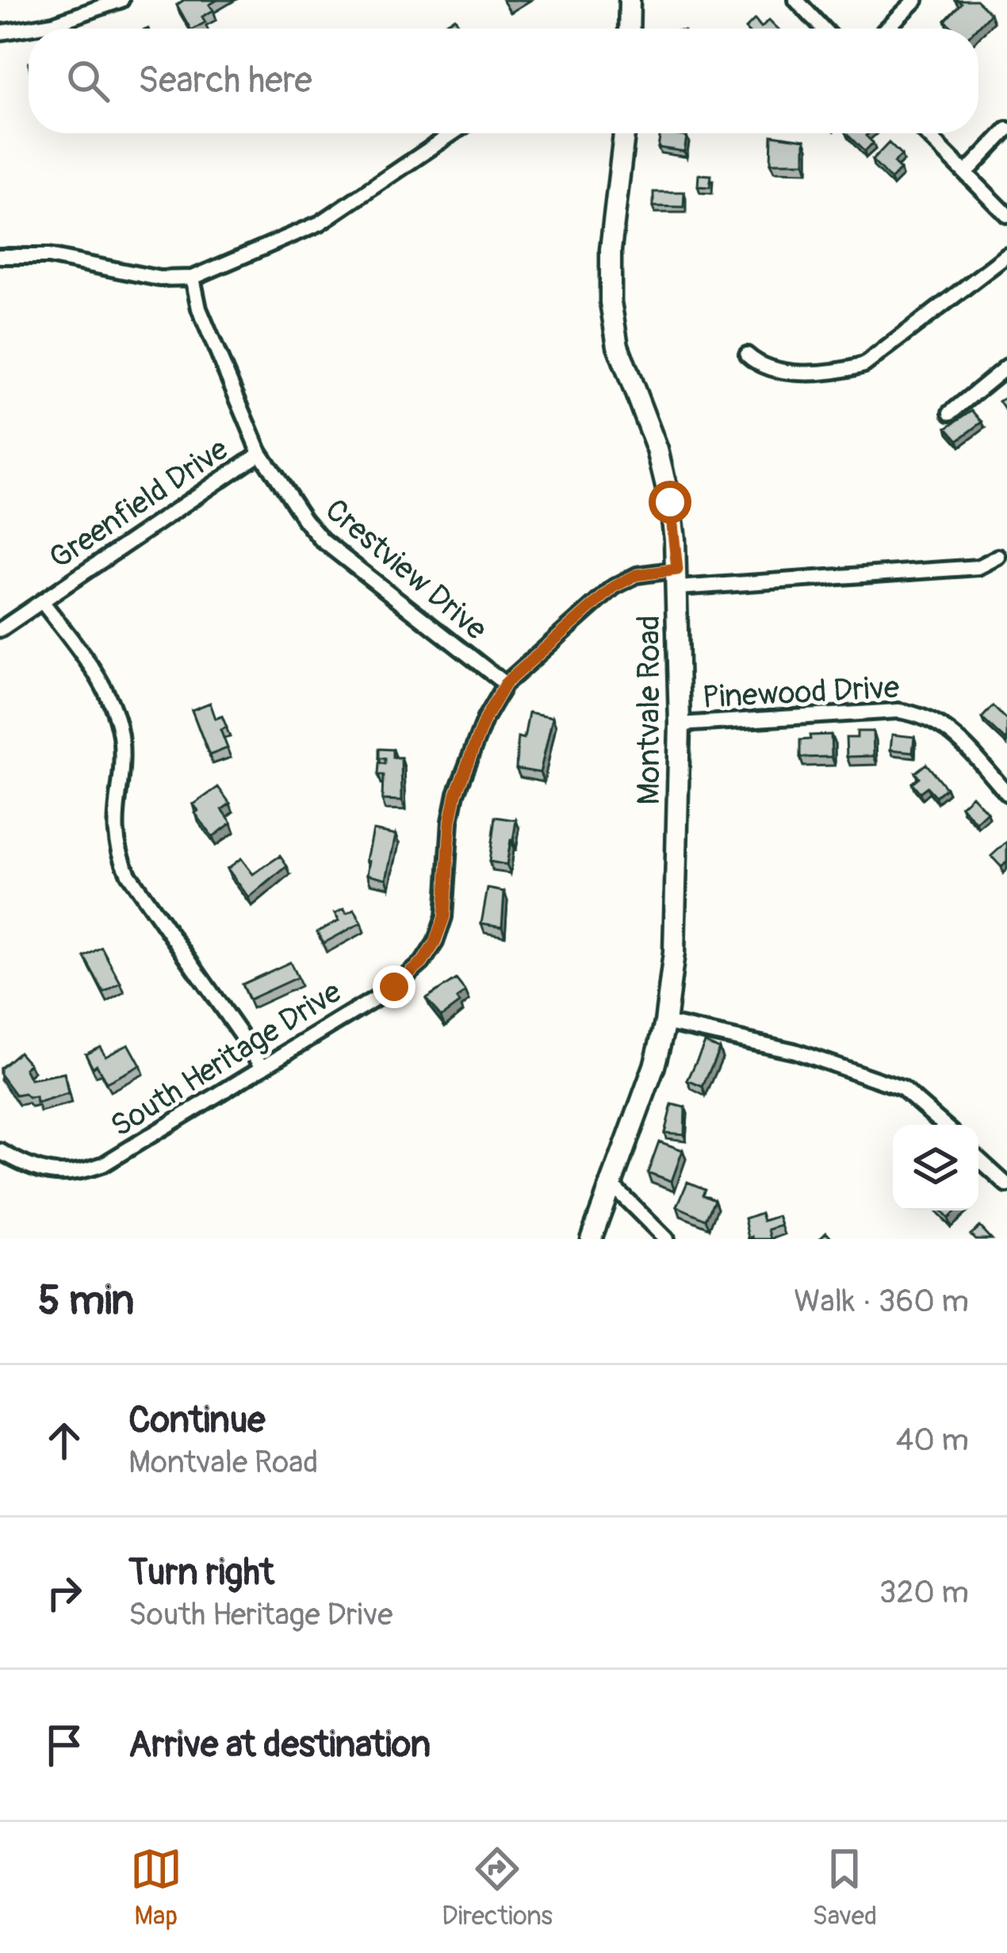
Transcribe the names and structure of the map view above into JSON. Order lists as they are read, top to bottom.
{
  "streets": {
    "main road": ["Montvale Road"],
    "street": [
      "Greenfield Drive",
      "Crestview Drive",
      "Pinewood Drive",
      "South Heritage Drive"
    ]
  },
  "crossings": [
    ["Greenfield Drive", "Crestview Drive"],
    ["Crestview Drive", "South Heritage Drive"],
    ["Pinewood Drive", "Montvale Road"],
    ["Montvale Road", "South Heritage Drive"]
  ],
  "page": {
    "search": "Search here",
    "heading": ["5 min", "Walk · 360 m"],
    "list": [
      ["Continue", "Montvale Road", "40 m"],
      ["Turn right", "South Heritage Drive", "320 m"],
      "Arrive at destination"
    ],
    "nav": ["Map", "Directions", "Saved"]
  }
}
